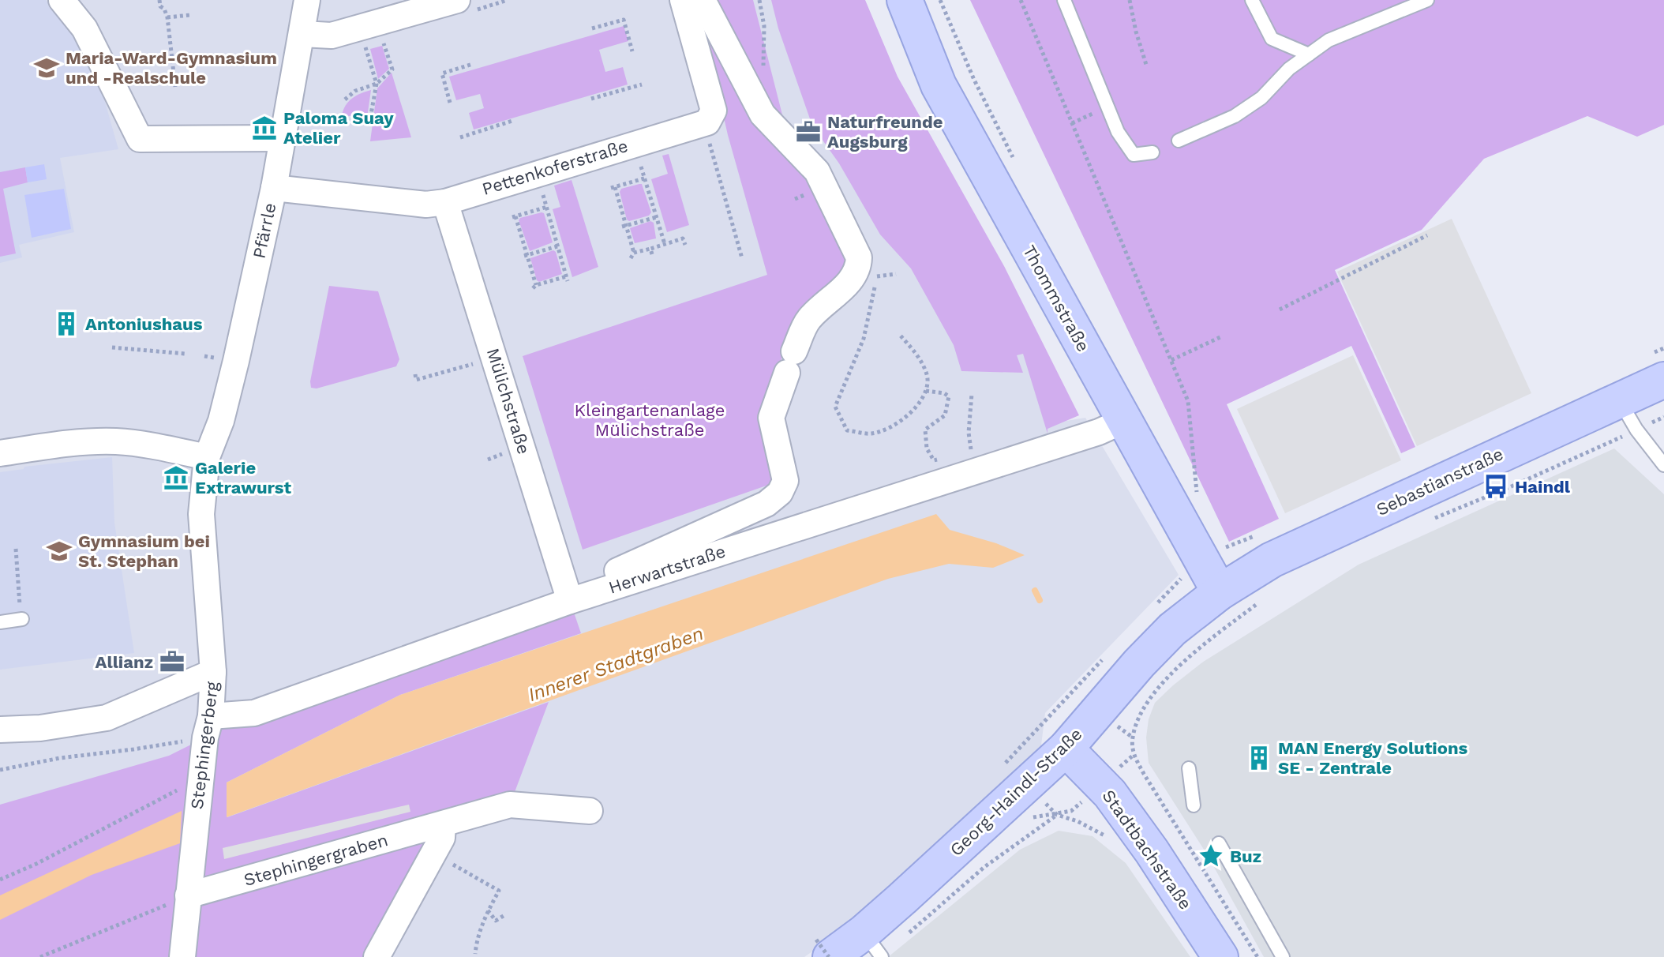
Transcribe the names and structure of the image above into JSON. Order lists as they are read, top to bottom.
{
  "streets": {
    "street": [
      "Pettenkoferstraße",
      "Pfärrle",
      "Thommstraße",
      "Mülichstraße",
      "Sebastianstraße",
      "Herwartstraße",
      "Stephingerberg",
      "Georg-Haindl-Straße",
      "Stadtbachstraße",
      "Stephingergraben"
    ]
  },
  "crossings": [
    ["Pettenkoferstraße", "Pfärrle"],
    ["Pettenkoferstraße", "Mülichstraße"],
    ["Pfärrle", "Stephingerberg"],
    ["Thommstraße", "Sebastianstraße"],
    ["Thommstraße", "Herwartstraße"],
    ["Thommstraße", "Georg-Haindl-Straße"],
    ["Mülichstraße", "Herwartstraße"],
    ["Sebastianstraße", "Georg-Haindl-Straße"],
    ["Herwartstraße", "Stephingerberg"],
    ["Stephingerberg", "Stephingergraben"],
    ["Georg-Haindl-Straße", "Stadtbachstraße"]
  ],
  "water": ["Innerer Stadtgraben"],
  "parks": ["Kleingartenanlage Mülichstraße"],
  "places": {
    "school or university": ["Maria-Ward-Gymnasium und -Realschule", "Gymnasium bei St. Stephan"],
    "museum": ["Paloma Suay Atelier", "Galerie Extrawurst"],
    "office": ["Naturfreunde Augsburg", "Allianz"],
    "building": ["Antoniushaus", "MAN Energy Solutions SE - Zentrale"],
    "bus stop": ["Haindl"],
    "place": ["Buz"]
  }
}
